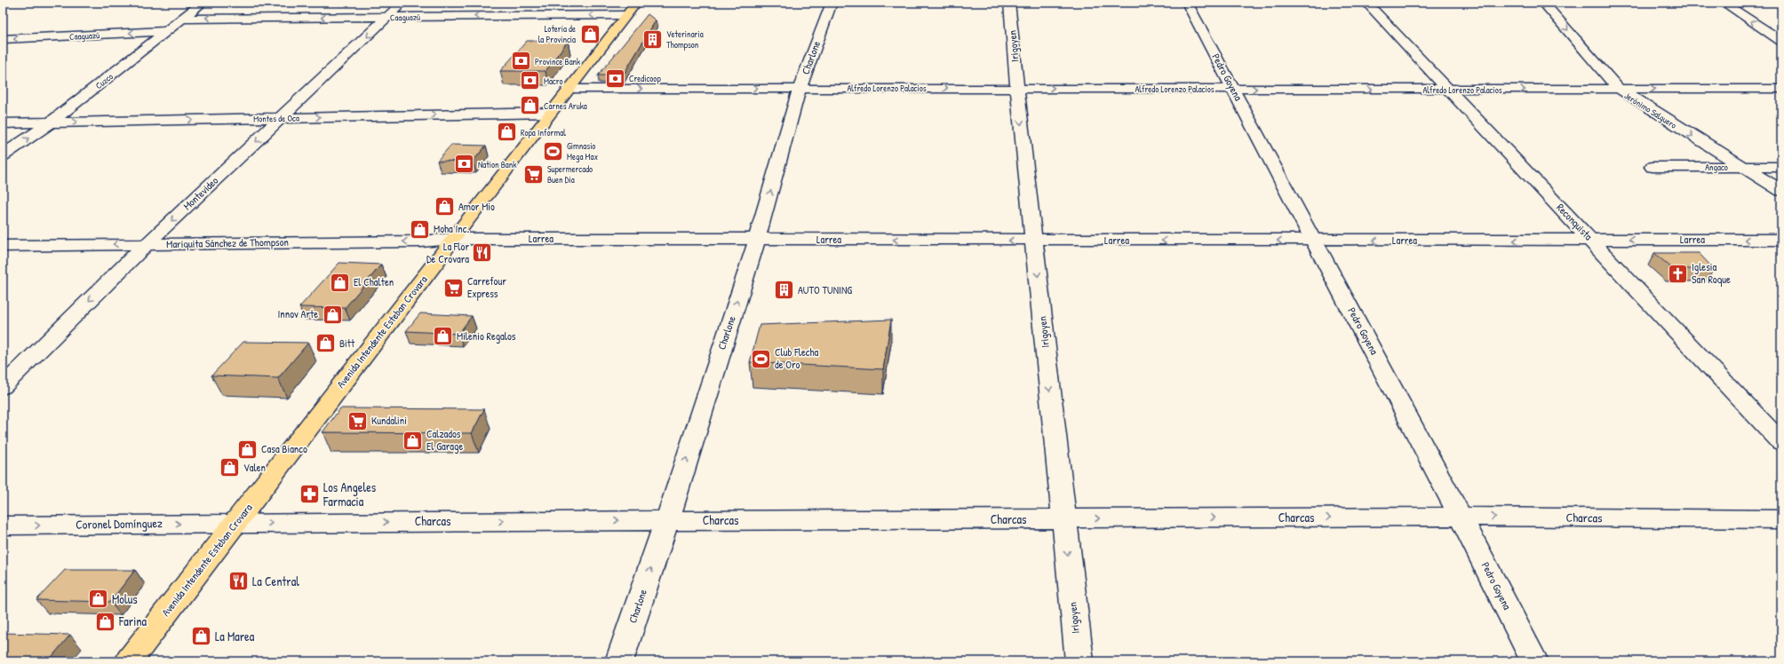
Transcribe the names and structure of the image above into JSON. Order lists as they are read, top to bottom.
{
  "streets": {
    "main road": ["Avenida Intendente Esteban Crovara"],
    "street": [
      "Caaguazú",
      "Irigoyen",
      "Charlone",
      "Pedro Goyena",
      "Cuzco",
      "Alfredo Lorenzo Palacios",
      "Jerónimo Salguero",
      "Montes de Oca",
      "Angaco",
      "Montevideo",
      "Reconquista",
      "Larrea",
      "Mariquita Sánchez de Thompson",
      "Charcas",
      "Coronel Domínguez"
    ]
  },
  "crossings": [
    ["Caaguazú", "Cuzco"],
    ["Caaguazú", "Montevideo"],
    ["Caaguazú", "Avenida Intendente Esteban Crovara"],
    ["Irigoyen", "Alfredo Lorenzo Palacios"],
    ["Irigoyen", "Larrea"],
    ["Irigoyen", "Charcas"],
    ["Charlone", "Alfredo Lorenzo Palacios"],
    ["Charlone", "Larrea"],
    ["Charlone", "Charcas"],
    ["Pedro Goyena", "Alfredo Lorenzo Palacios"],
    ["Pedro Goyena", "Larrea"],
    ["Pedro Goyena", "Charcas"],
    ["Cuzco", "Montes de Oca"],
    ["Alfredo Lorenzo Palacios", "Jerónimo Salguero"],
    ["Alfredo Lorenzo Palacios", "Reconquista"],
    ["Alfredo Lorenzo Palacios", "Avenida Intendente Esteban Crovara"],
    ["Jerónimo Salguero", "Angaco"],
    ["Montes de Oca", "Montevideo"],
    ["Montes de Oca", "Avenida Intendente Esteban Crovara"],
    ["Montevideo", "Mariquita Sánchez de Thompson"],
    ["Reconquista", "Larrea"],
    ["Larrea", "Mariquita Sánchez de Thompson"],
    ["Larrea", "Avenida Intendente Esteban Crovara"],
    ["Mariquita Sánchez de Thompson", "Avenida Intendente Esteban Crovara"],
    ["Avenida Intendente Esteban Crovara", "Charcas"],
    ["Avenida Intendente Esteban Crovara", "Coronel Domínguez"],
    ["Charcas", "Coronel Domínguez"]
  ],
  "one_way": [
    "Caaguazú",
    "Irigoyen",
    "Charlone",
    "Alfredo Lorenzo Palacios",
    "Jerónimo Salguero",
    "Montes de Oca",
    "Montevideo",
    "Larrea",
    "Mariquita Sánchez de Thompson",
    "Charcas",
    "Coronel Domínguez"
  ],
  "places": {
    "shop": [
      "Loteria de la Provincia",
      "Carnes Aruka",
      "Ropa Informal",
      "Amor Mio",
      "Moha Inc.",
      "El Chalten",
      "Innov Arte",
      "Milenio Regalos",
      "Bitt",
      "Calzados El Garage",
      "Casa Bianco",
      "Valen",
      "Molus",
      "Farina",
      "La Marea"
    ],
    "building": ["Veterinaria Thompson", "AUTO TUNING"],
    "bank": [
      "Province Bank",
      "Credicoop",
      "Macro",
      "Nation Bank"
    ],
    "sports": ["Gimnasio Mega Max", "Club Flecha de Oro"],
    "supermarket": ["Supermercado Buen Dia", "Carrefour Express", "Kundalini"],
    "restaurant": ["La Flor De Crovara", "La Central"],
    "church": ["Iglesia San Roque"],
    "pharmacy": ["Los Angeles Farmacia"]
  }
}
